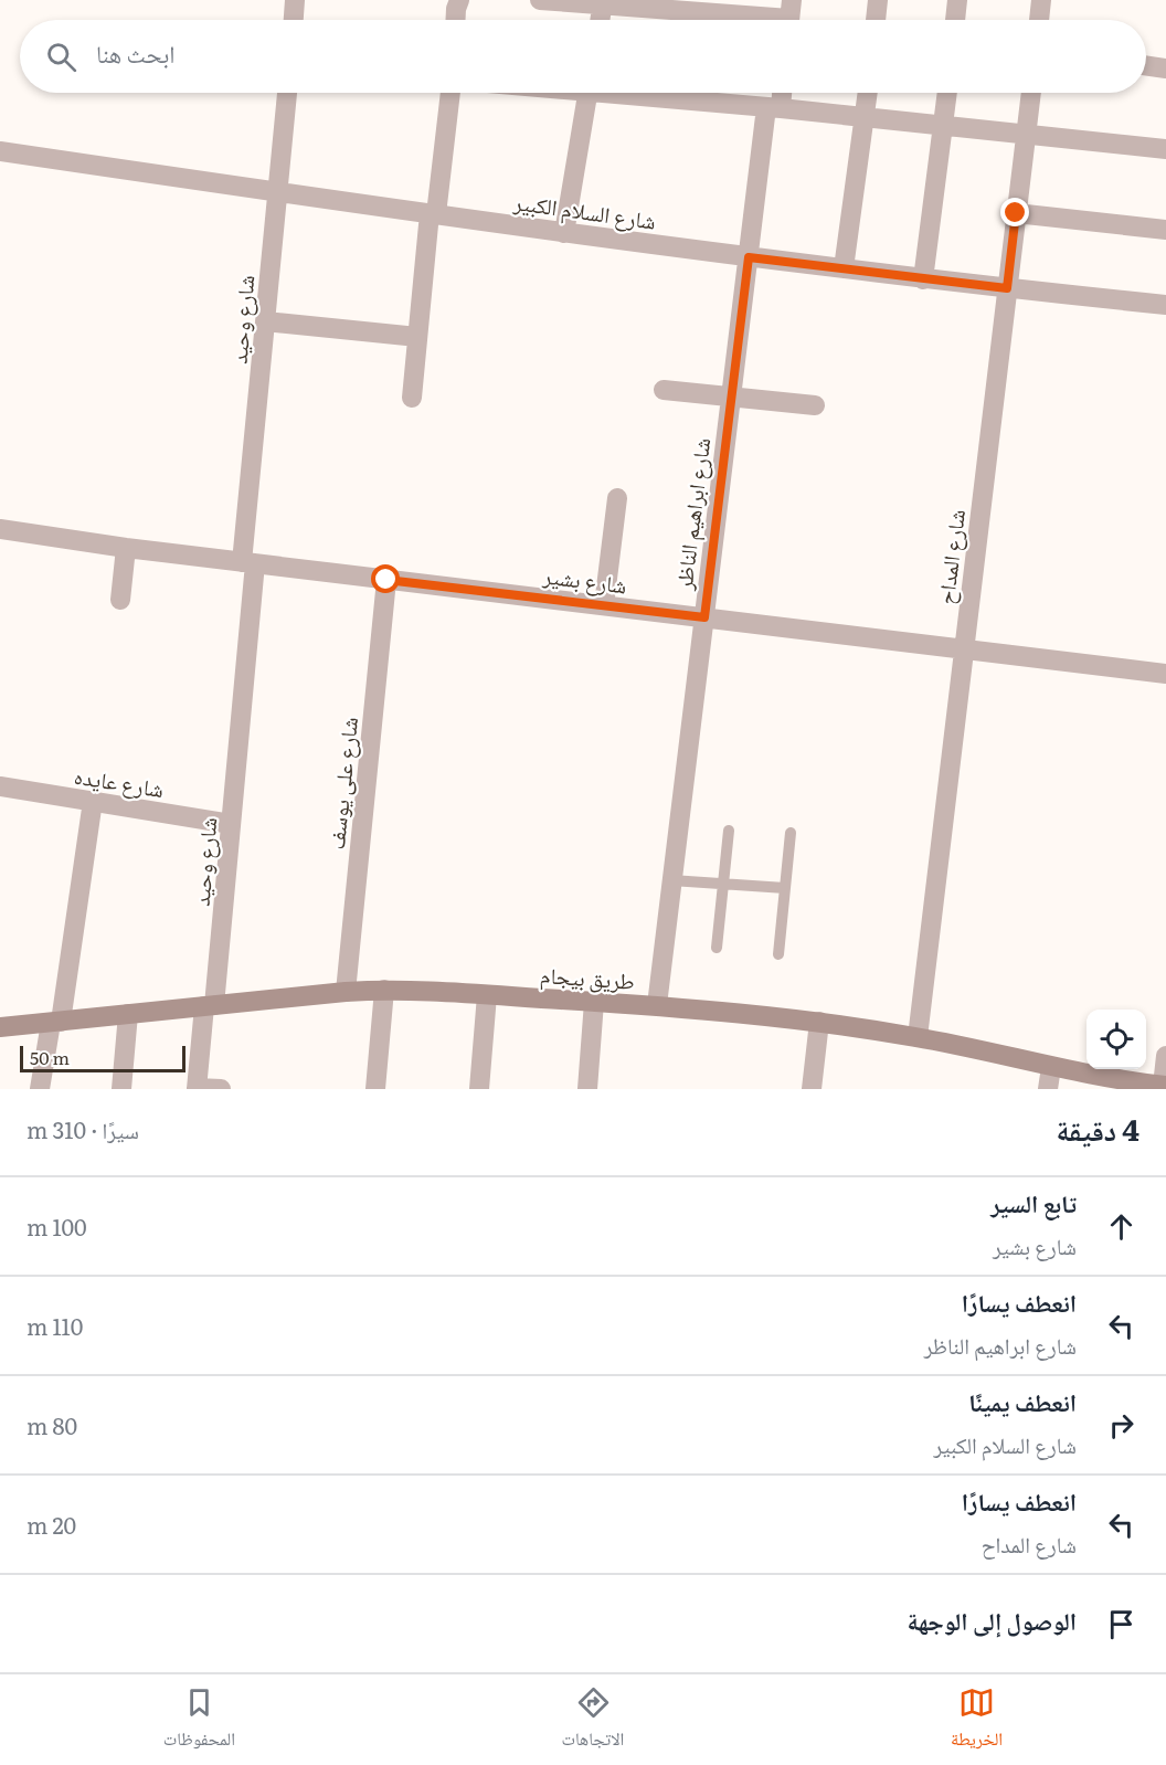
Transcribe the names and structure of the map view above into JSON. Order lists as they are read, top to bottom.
{
  "streets": {
    "main road": ["طريق بيجام"],
    "street": [
      "شارع السلام الكبير",
      "شارع وحيد",
      "شارع ابراهيم الناظر",
      "شارع المداح",
      "شارع بشير",
      "شارع عايده",
      "شارع على يوسف"
    ]
  },
  "crossings": [
    ["شارع السلام الكبير", "شارع وحيد"],
    ["شارع السلام الكبير", "شارع ابراهيم الناظر"],
    ["شارع السلام الكبير", "شارع المداح"],
    ["شارع وحيد", "شارع بشير"],
    ["شارع وحيد", "شارع عايده"],
    ["شارع وحيد", "طريق بيجام"],
    ["شارع ابراهيم الناظر", "شارع بشير"],
    ["شارع ابراهيم الناظر", "طريق بيجام"],
    ["شارع المداح", "شارع بشير"],
    ["شارع المداح", "طريق بيجام"],
    ["شارع بشير", "شارع على يوسف"],
    ["شارع على يوسف", "طريق بيجام"]
  ],
  "scale_bar": "50 m",
  "page": {
    "search": "ابحث هنا",
    "scale": "50 m",
    "heading": ["4 دقيقة", "سيرًا · 310 m"],
    "list": [
      ["تابع السير", "شارع بشير", "100 m"],
      ["انعطف يسارًا", "شارع ابراهيم الناظر", "110 m"],
      ["انعطف يمينًا", "شارع السلام الكبير", "80 m"],
      ["انعطف يسارًا", "شارع المداح", "20 m"],
      "الوصول إلى الوجهة"
    ],
    "nav": ["الخريطة", "الاتجاهات", "المحفوظات"]
  }
}
